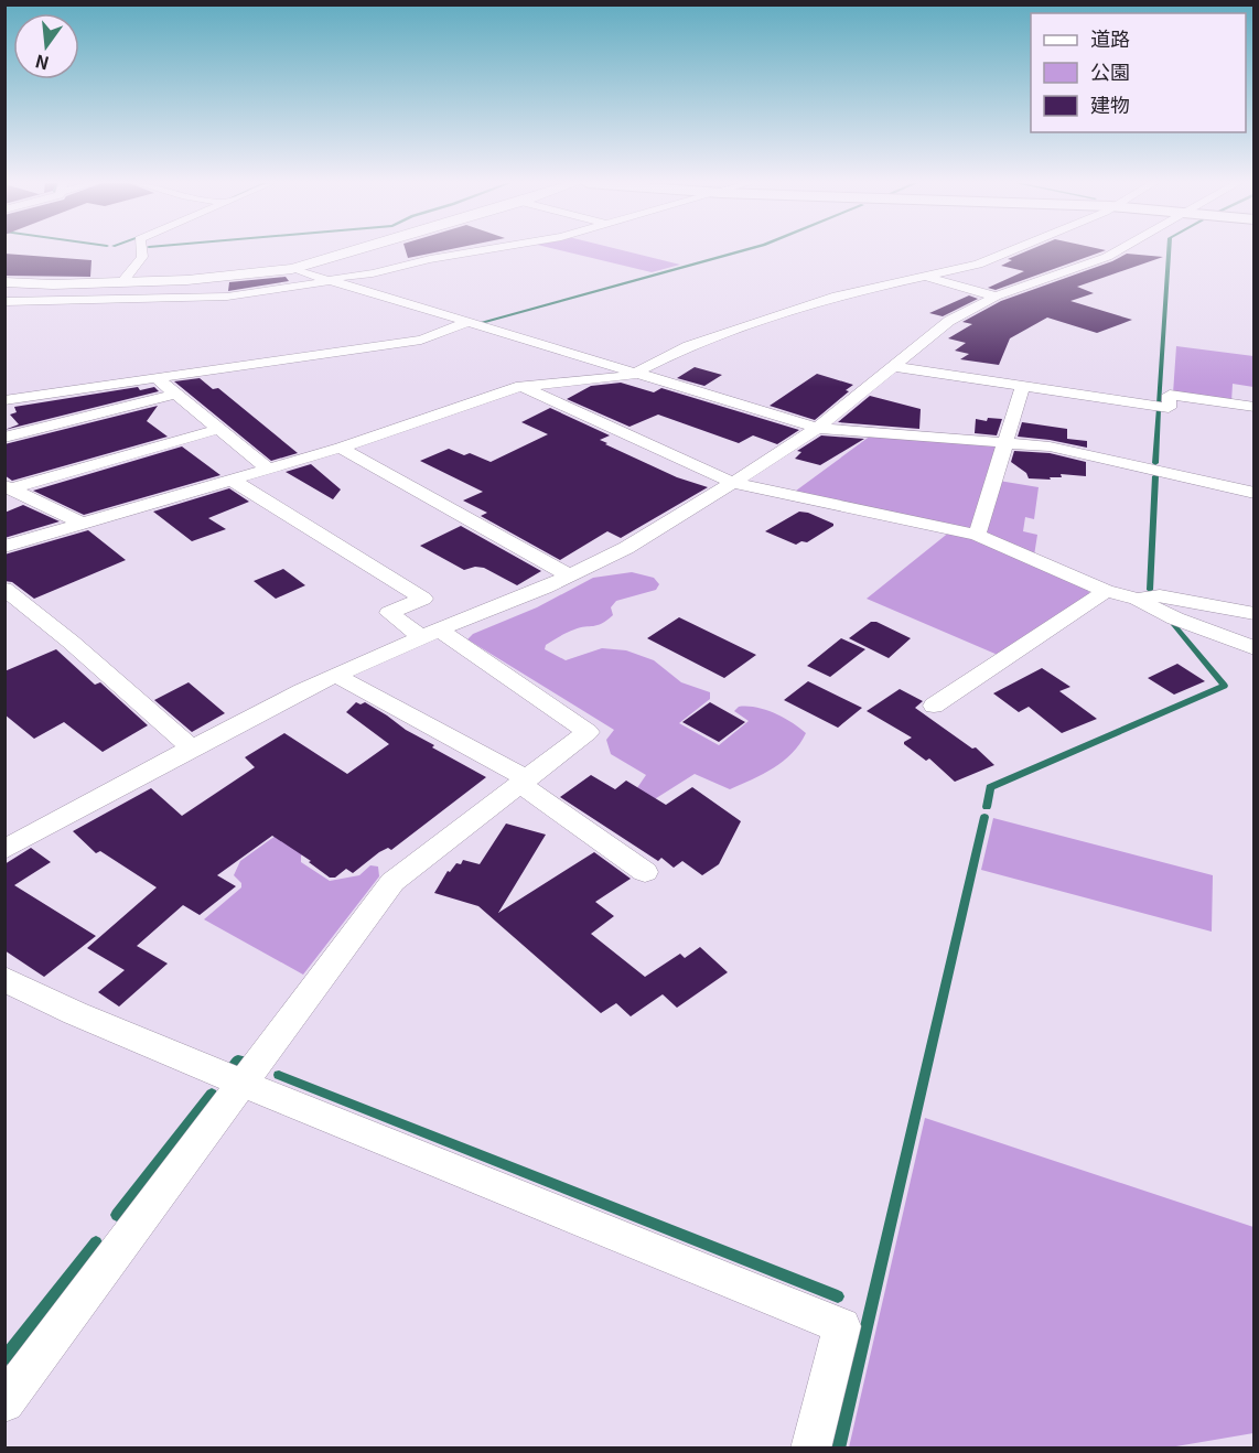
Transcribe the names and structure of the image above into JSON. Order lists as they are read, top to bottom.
{
  "legend": ["道路", "公園", "建物"],
  "north": "bottom"
}
